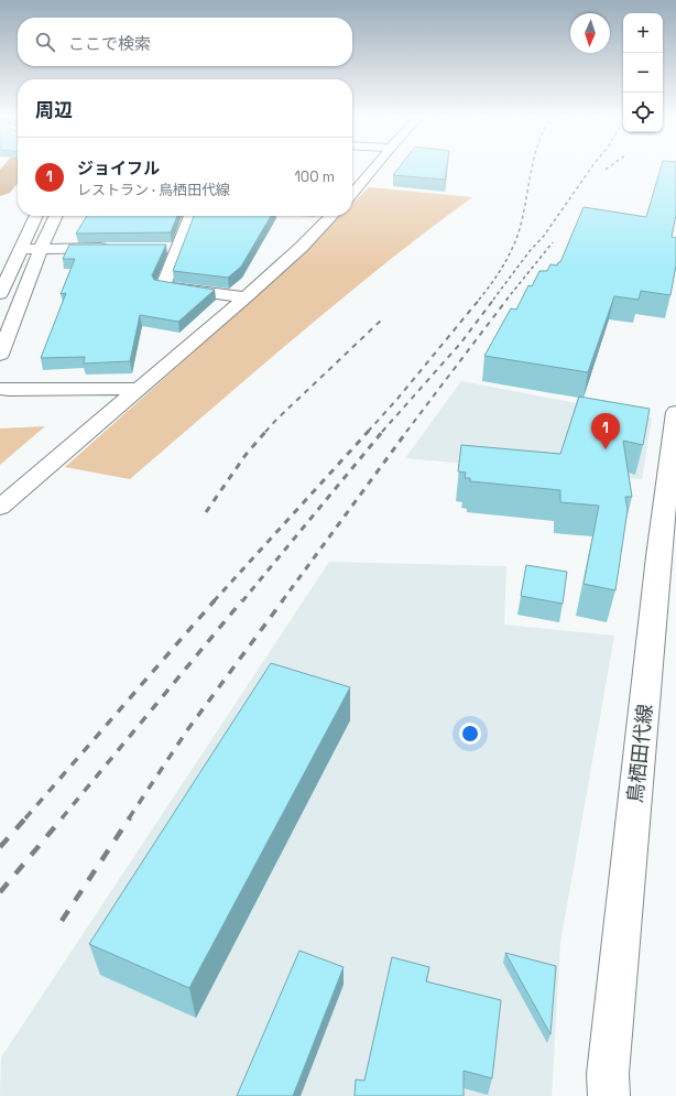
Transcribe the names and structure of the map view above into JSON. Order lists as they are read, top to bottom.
{
  "streets": {
    "street": ["鳥栖田代線"]
  },
  "north": "bottom",
  "page": {
    "map_buttons": ["+", "−"],
    "search": "ここで検索",
    "heading": "周辺",
    "list": [
      {
        "mark": "1",
        "name": "ジョイフル",
        "note": "レストラン · 鳥栖田代線",
        "value": "100 m"
      }
    ],
    "pins": "1"
  }
}
